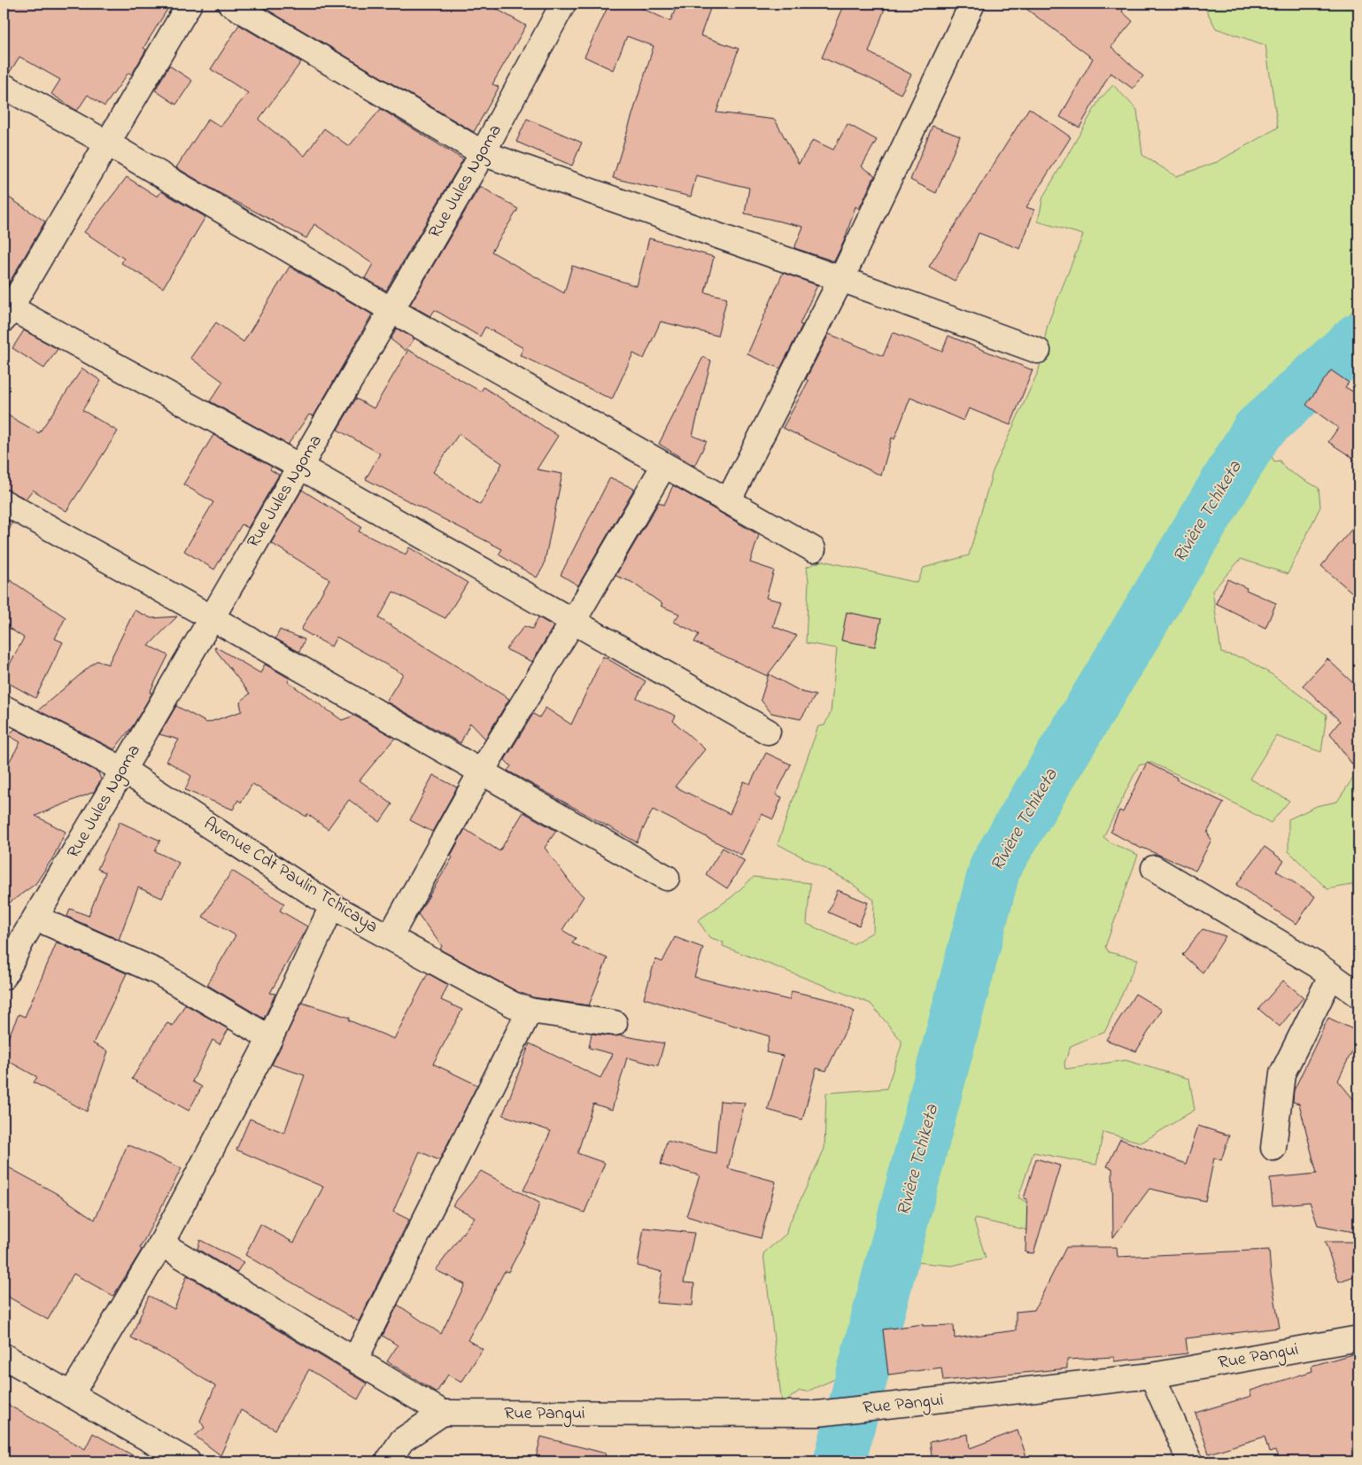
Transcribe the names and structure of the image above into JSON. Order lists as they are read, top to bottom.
{
  "streets": {
    "street": ["Rue Jules Ngoma", "Avenue Cdt Paulin Tchicaya", "Rue Pangui"]
  },
  "crossings": [
    ["Rue Jules Ngoma", "Avenue Cdt Paulin Tchicaya"]
  ],
  "water": ["Rivière Tchiketa"]
}
